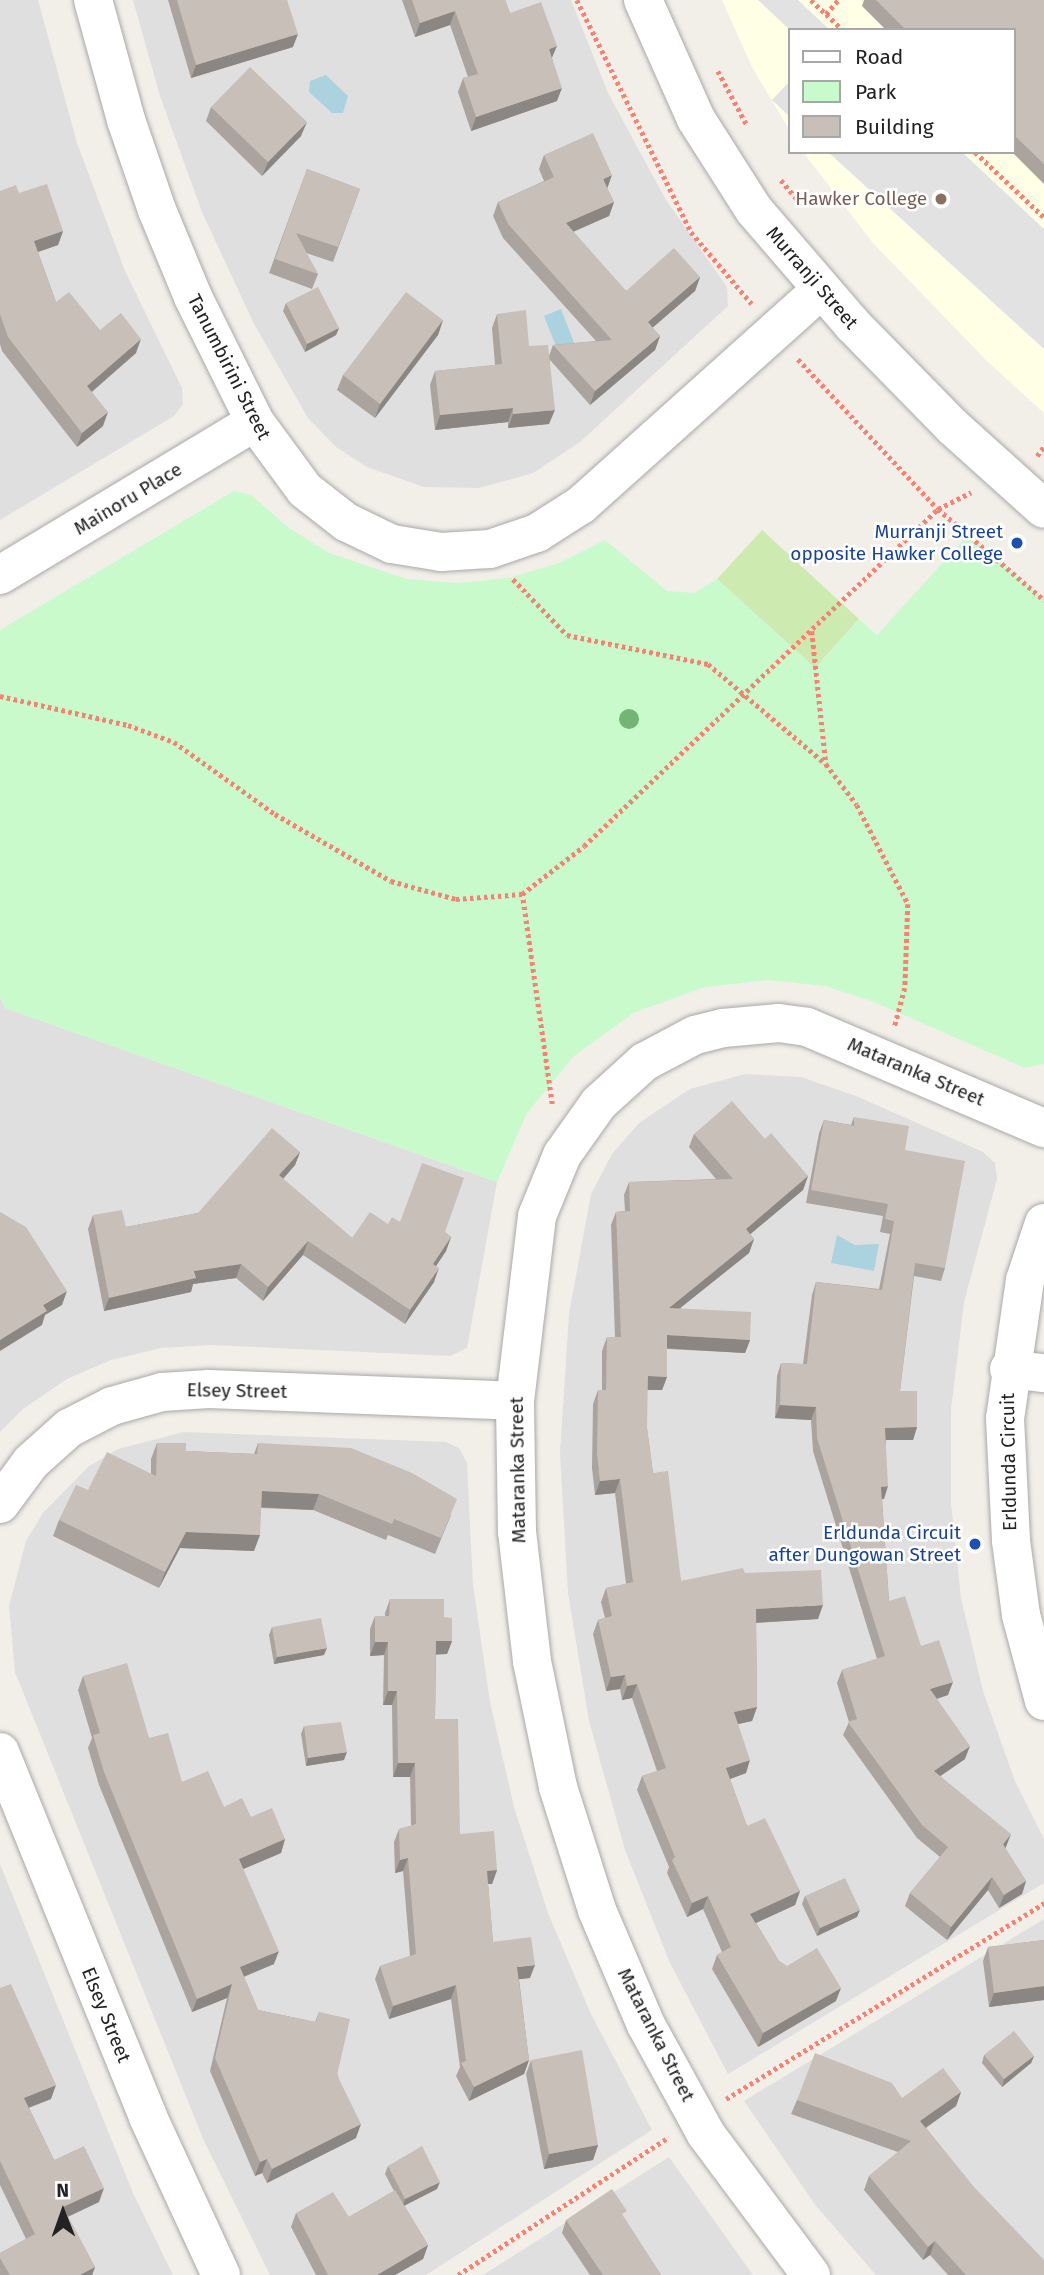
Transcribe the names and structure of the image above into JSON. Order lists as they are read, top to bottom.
{
  "streets": {
    "street": [
      "Murranji Street",
      "Tanumbirini Street",
      "Mainoru Place",
      "Mataranka Street",
      "Elsey Street",
      "Erldunda Circuit"
    ]
  },
  "crossings": [
    ["Murranji Street", "Tanumbirini Street"],
    ["Tanumbirini Street", "Mainoru Place"],
    ["Mataranka Street", "Elsey Street"]
  ],
  "places": ["Hawker College", "Murranji Street opposite Hawker College", "Erldunda Circuit after Dungowan Street"],
  "legend": ["Road", "Park", "Building"],
  "north": "top"
}
